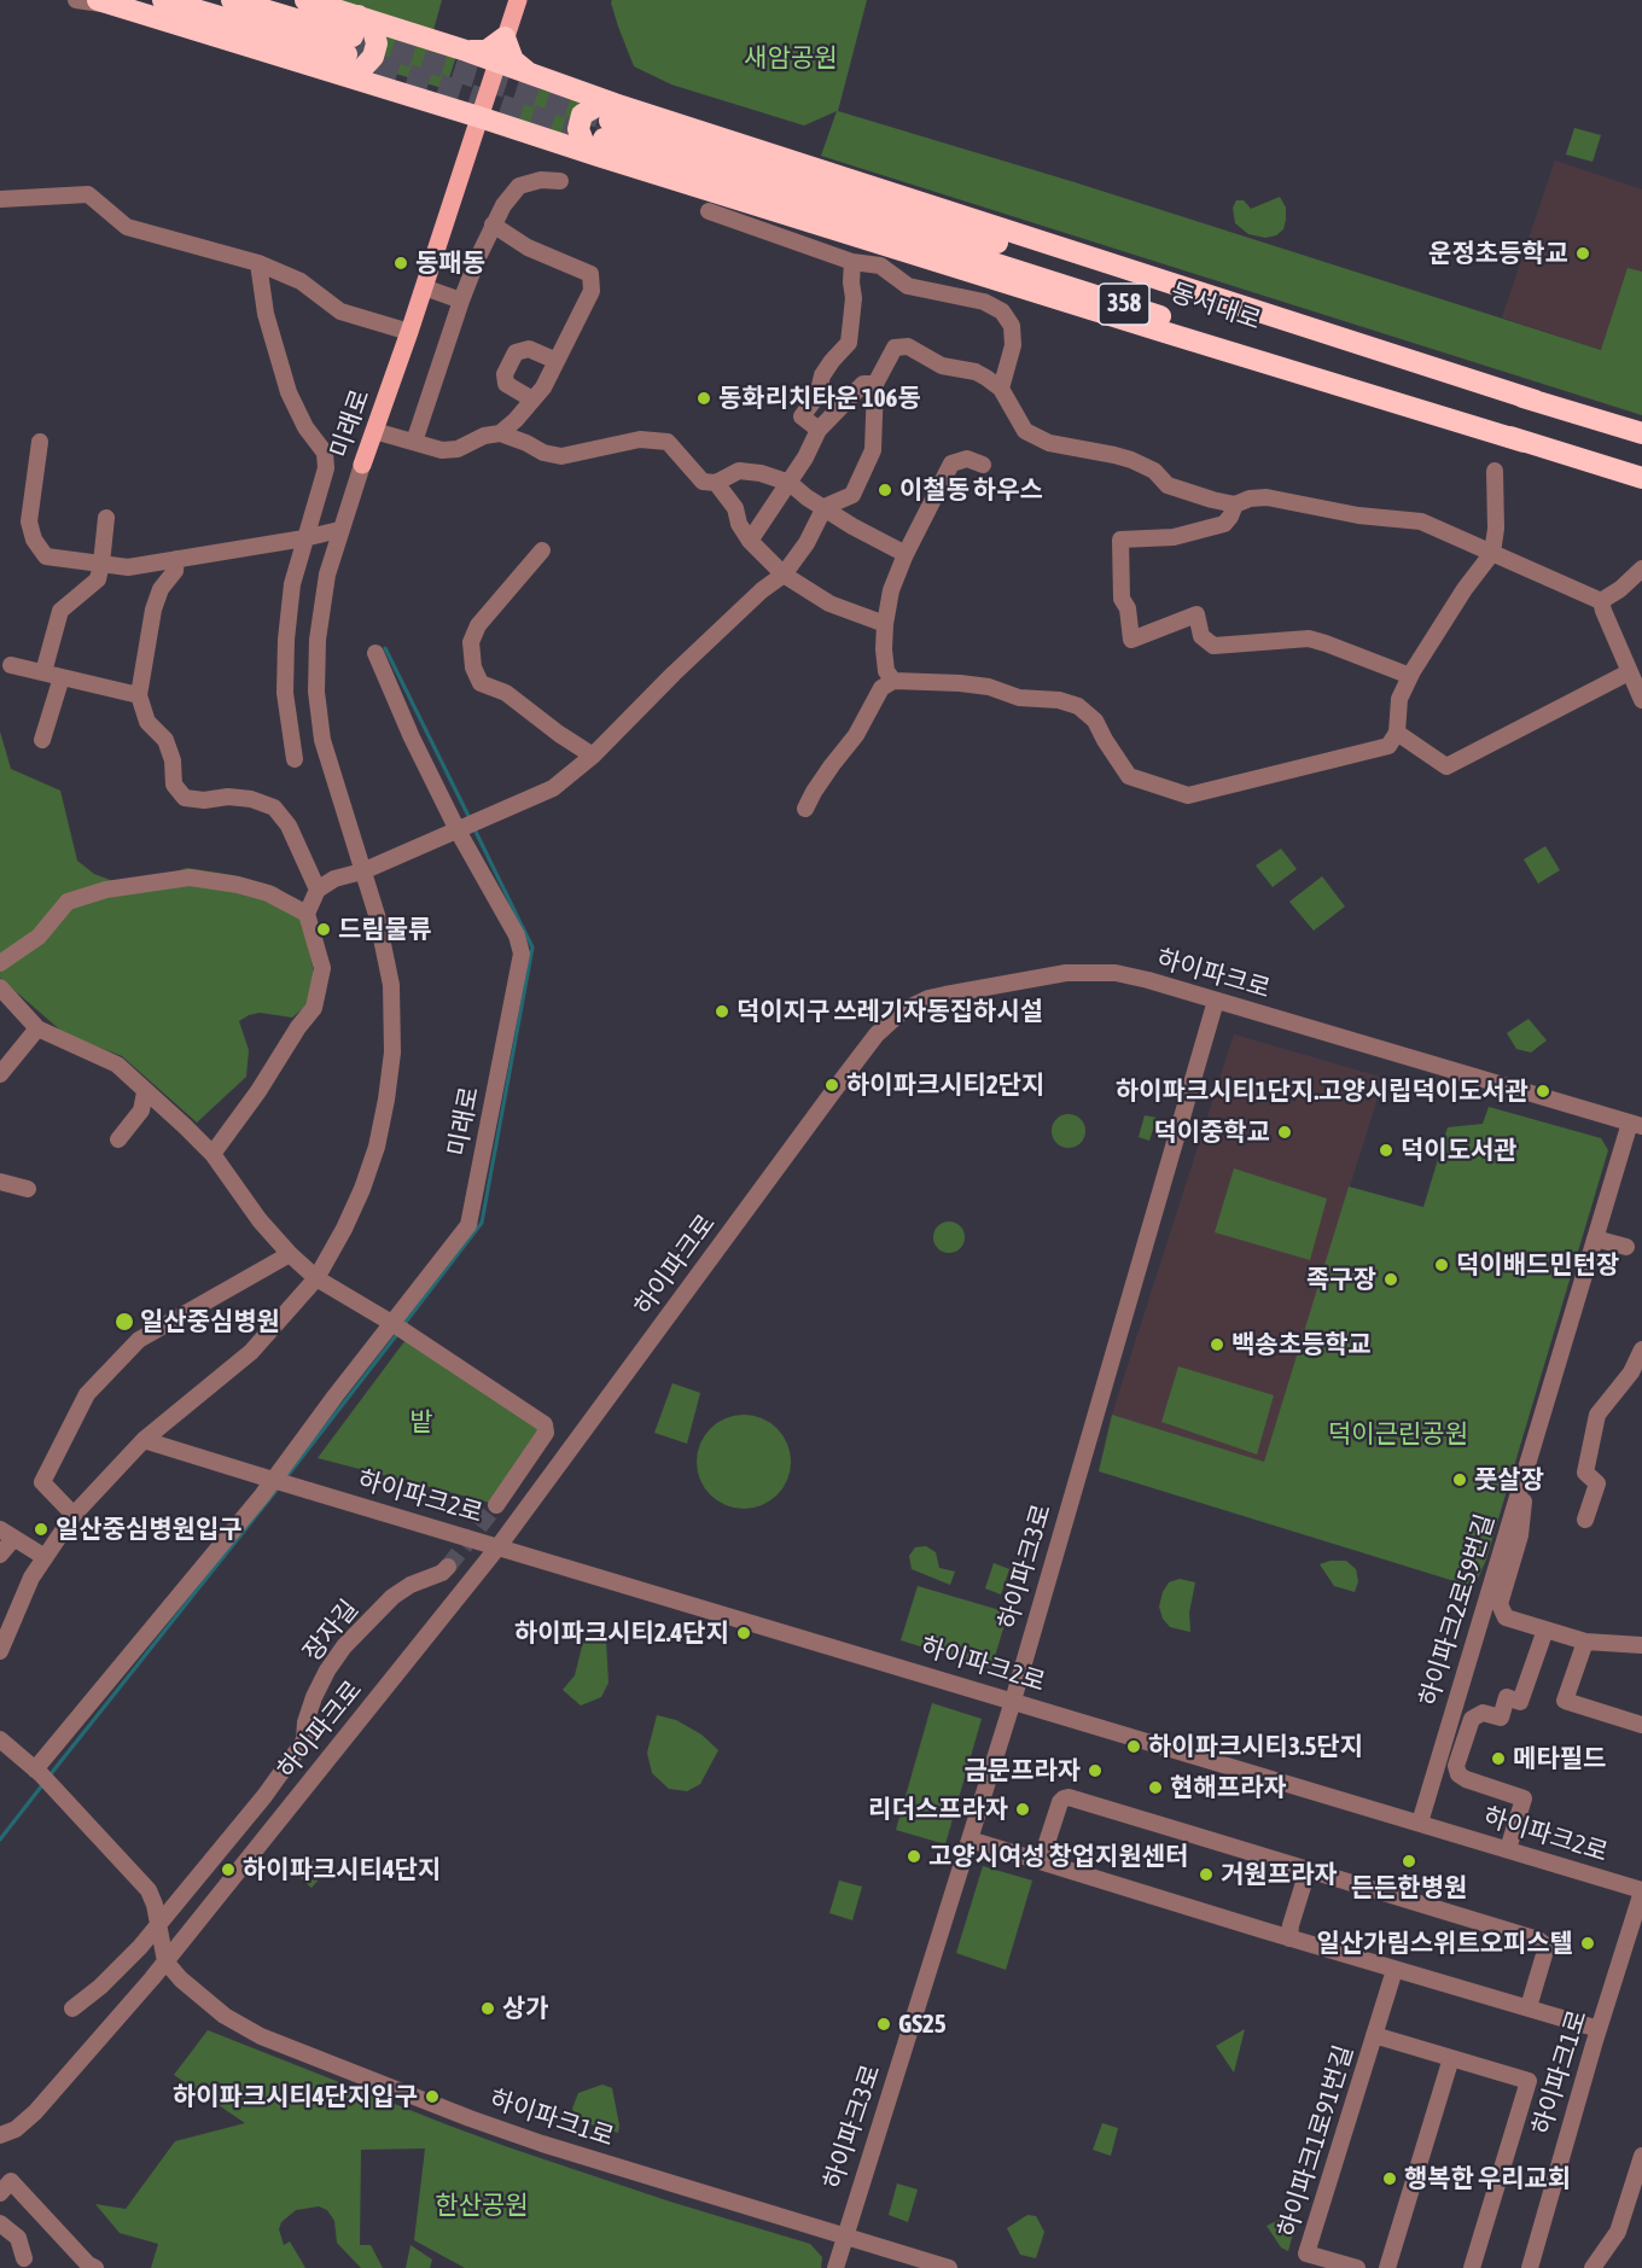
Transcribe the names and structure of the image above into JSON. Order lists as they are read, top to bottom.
{
  "streets": {
    "main road": ["미래로"],
    "street": [
      "하이파크로",
      "하이파크2로",
      "하이파크3로",
      "하이파크2로59번길",
      "장자길",
      "하이파크1로",
      "하이파크1로91번길"
    ]
  },
  "crossings": [
    ["미래로", "하이파크2로"],
    ["하이파크로", "하이파크2로"],
    ["하이파크로", "하이파크3로"],
    ["하이파크로", "하이파크2로59번길"],
    ["하이파크로", "하이파크1로"],
    ["하이파크2로", "하이파크3로"],
    ["하이파크2로", "하이파크2로59번길"],
    ["하이파크2로", "하이파크1로"],
    ["하이파크3로", "하이파크1로"]
  ],
  "parks": [
    "새암공원",
    "밭",
    "덕이근린공원",
    "한산공원"
  ],
  "places": [
    "운정초등학교",
    "동패동",
    "동화리치타운 106동",
    "이철동 하우스",
    "드림물류",
    "덕이지구 쓰레기자동집하시설",
    "하이파크시티2단지",
    "하이파크시티1단지.고양시립덕이도서관",
    "덕이중학교",
    "덕이도서관",
    "덕이배드민턴장",
    "족구장",
    "일산중심병원",
    "백송초등학교",
    "풋살장",
    "일산중심병원입구",
    "하이파크시티2.4단지",
    "하이파크시티3.5단지",
    "메타필드",
    "금문프라자",
    "현해프라자",
    "리더스프라자",
    "고양시여성 창업지원센터",
    "든든한병원",
    "하이파크시티4단지",
    "거원프라자",
    "일산가림스위트오피스텔",
    "상가",
    "GS25",
    "하이파크시티4단지입구",
    "행복한 우리교회"
  ]
}
